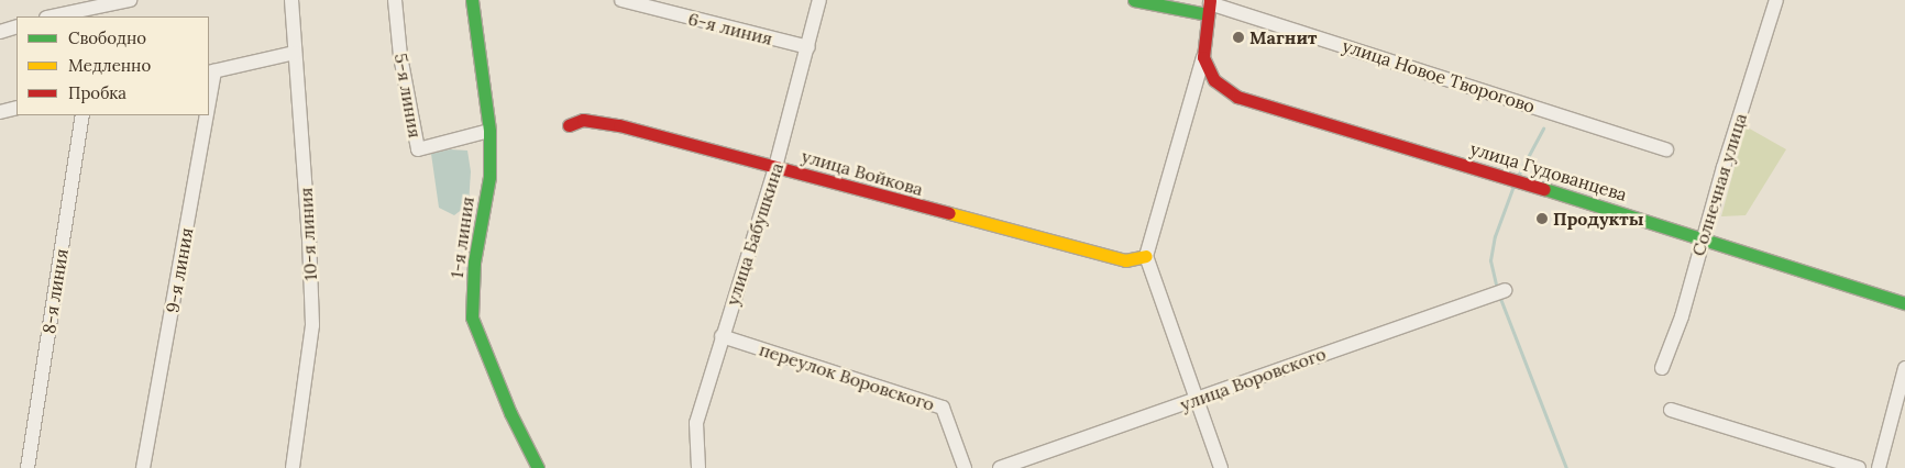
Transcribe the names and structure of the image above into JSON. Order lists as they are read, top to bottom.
{
  "streets": {
    "street": [
      "6-я линия",
      "улица Новое Творогово",
      "5-я линия",
      "улица Гудованцева",
      "улица Войкова",
      "Солнечная улица",
      "10-я линия",
      "улица Бабушкина",
      "1-я линия",
      "9-я линия",
      "8-я линия",
      "переулок Воровского",
      "улица Воровского"
    ]
  },
  "crossings": [
    ["6-я линия", "улица Бабушкина"],
    ["5-я линия", "1-я линия"],
    ["улица Гудованцева", "Солнечная улица"],
    ["улица Войкова", "улица Бабушкина"],
    ["улица Бабушкина", "переулок Воровского"]
  ],
  "places": ["Магнит", "Продукты"],
  "legend": ["Свободно", "Медленно", "Пробка"]
}
